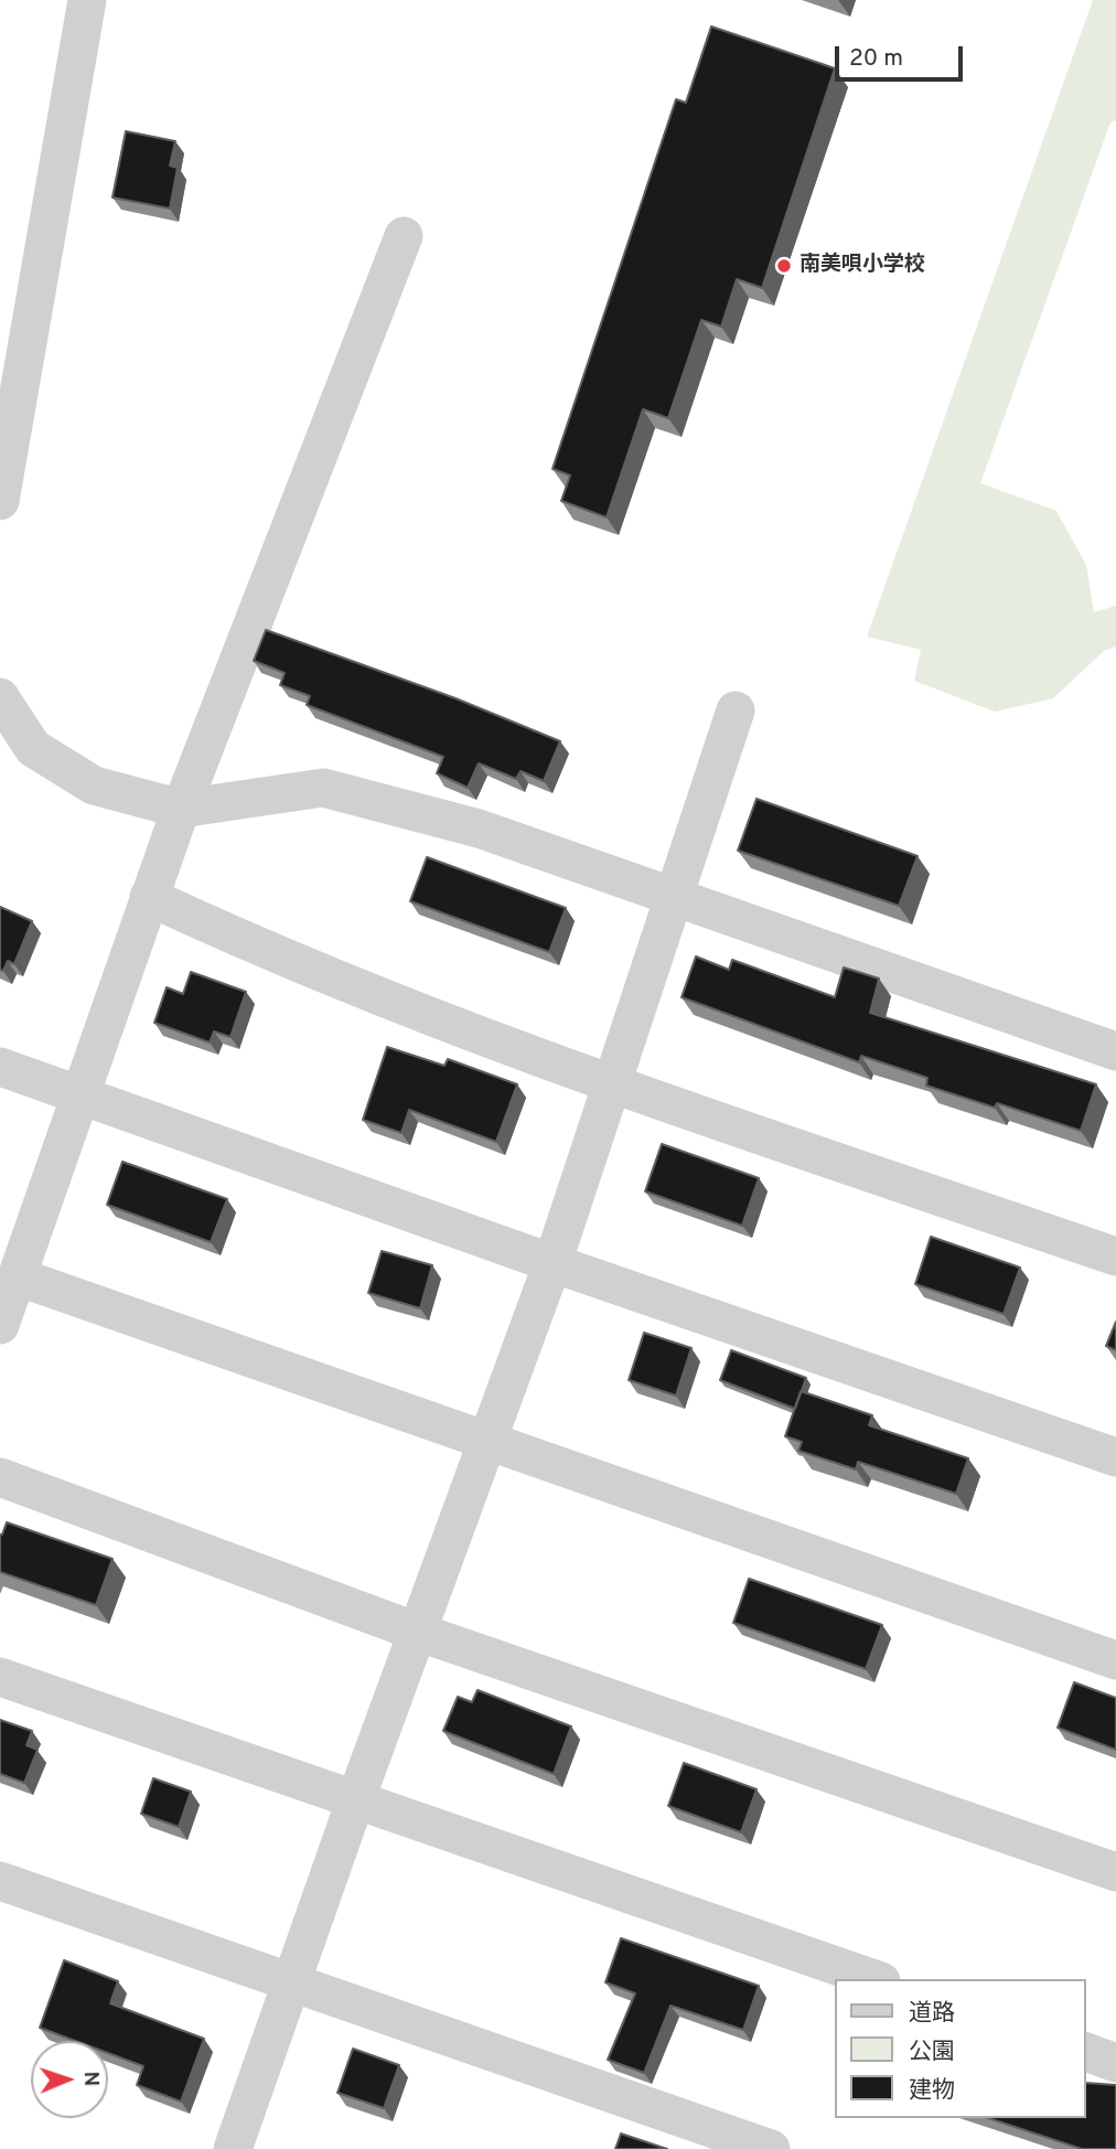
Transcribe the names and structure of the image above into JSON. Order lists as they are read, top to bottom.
{
  "places": ["南美唄小学校"],
  "legend": ["道路", "公園", "建物"],
  "scale_bar": "20 m",
  "north": "right"
}
